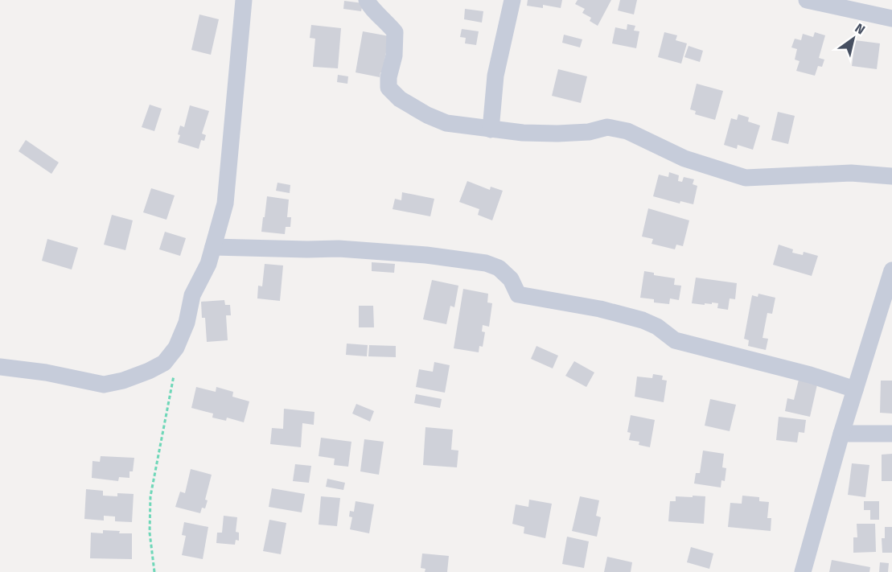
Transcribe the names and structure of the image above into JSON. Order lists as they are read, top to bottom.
{
  "north": "top right"
}
